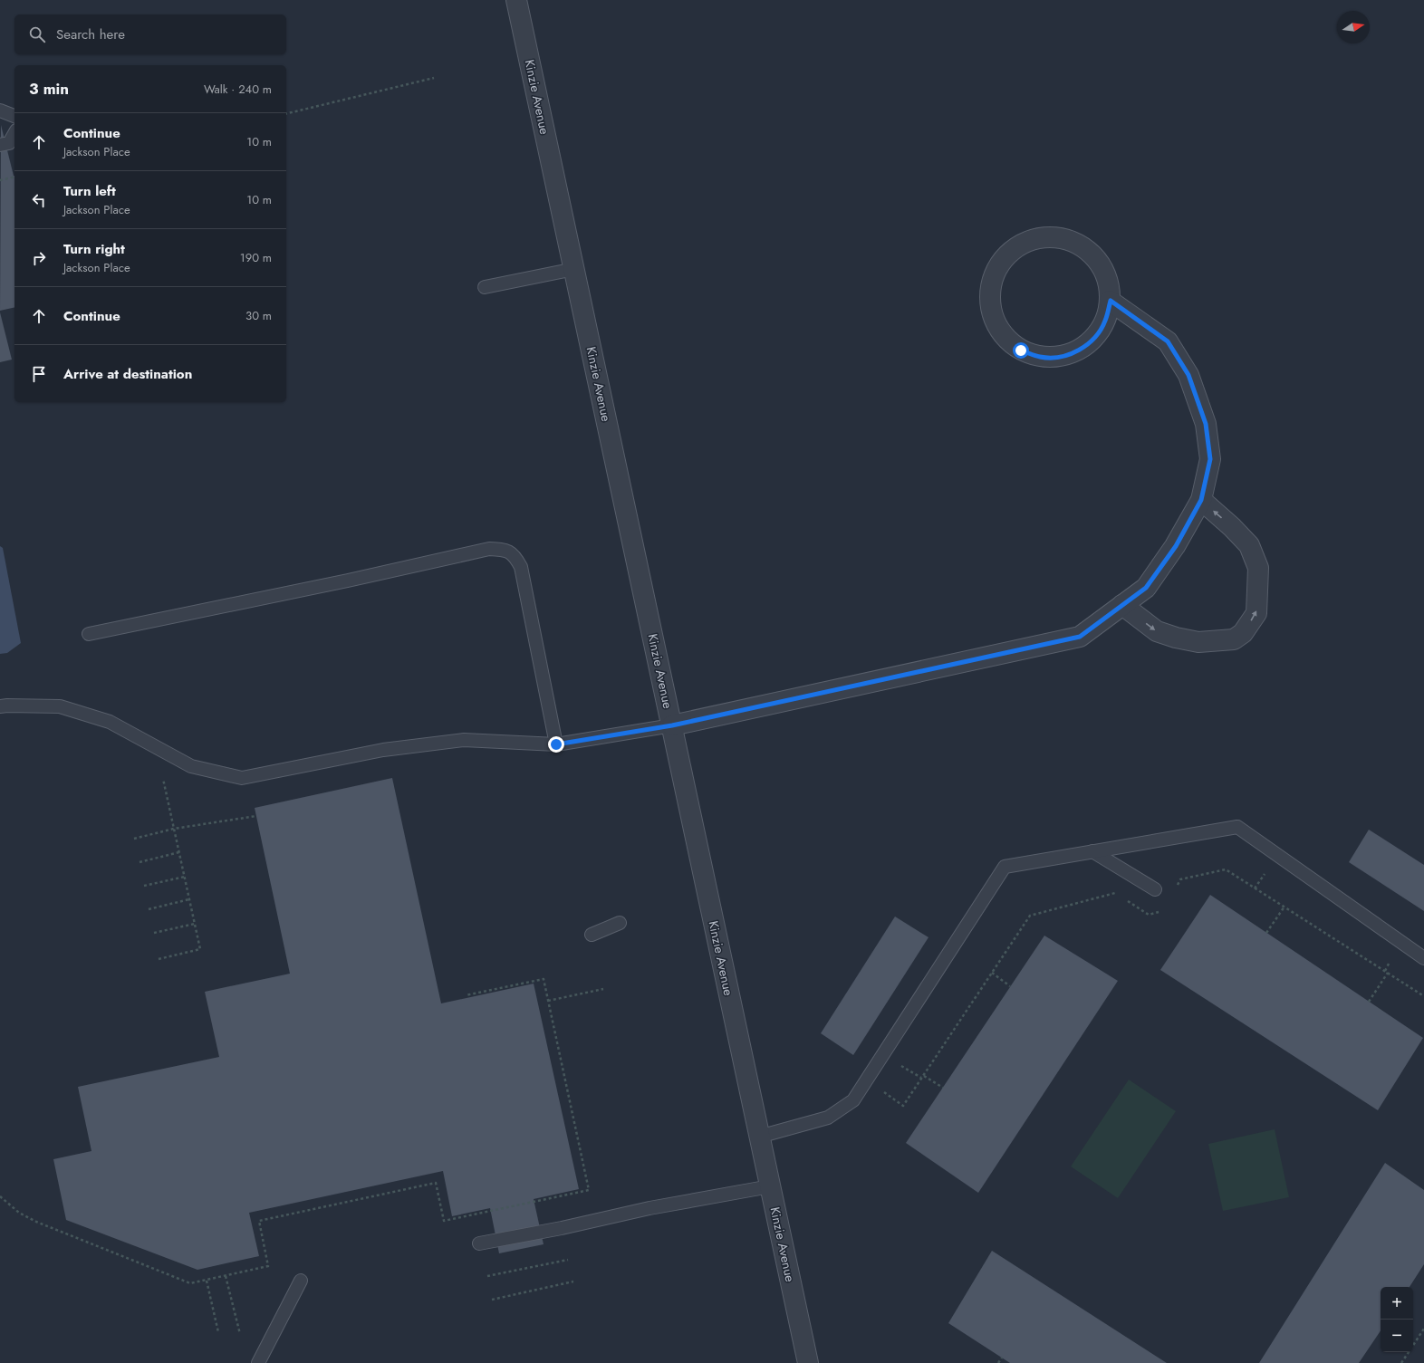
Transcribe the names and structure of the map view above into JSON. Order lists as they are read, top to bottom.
{
  "streets": {
    "street": ["Kinzie Avenue"]
  },
  "north": "right",
  "page": {
    "search": "Search here",
    "heading": ["3 min", "Walk · 240 m"],
    "list": [
      ["Continue", "Jackson Place", "10 m"],
      ["Turn left", "Jackson Place", "10 m"],
      ["Turn right", "Jackson Place", "190 m"],
      ["Continue", "30 m"],
      "Arrive at destination"
    ],
    "map_buttons": ["+", "−"]
  }
}
